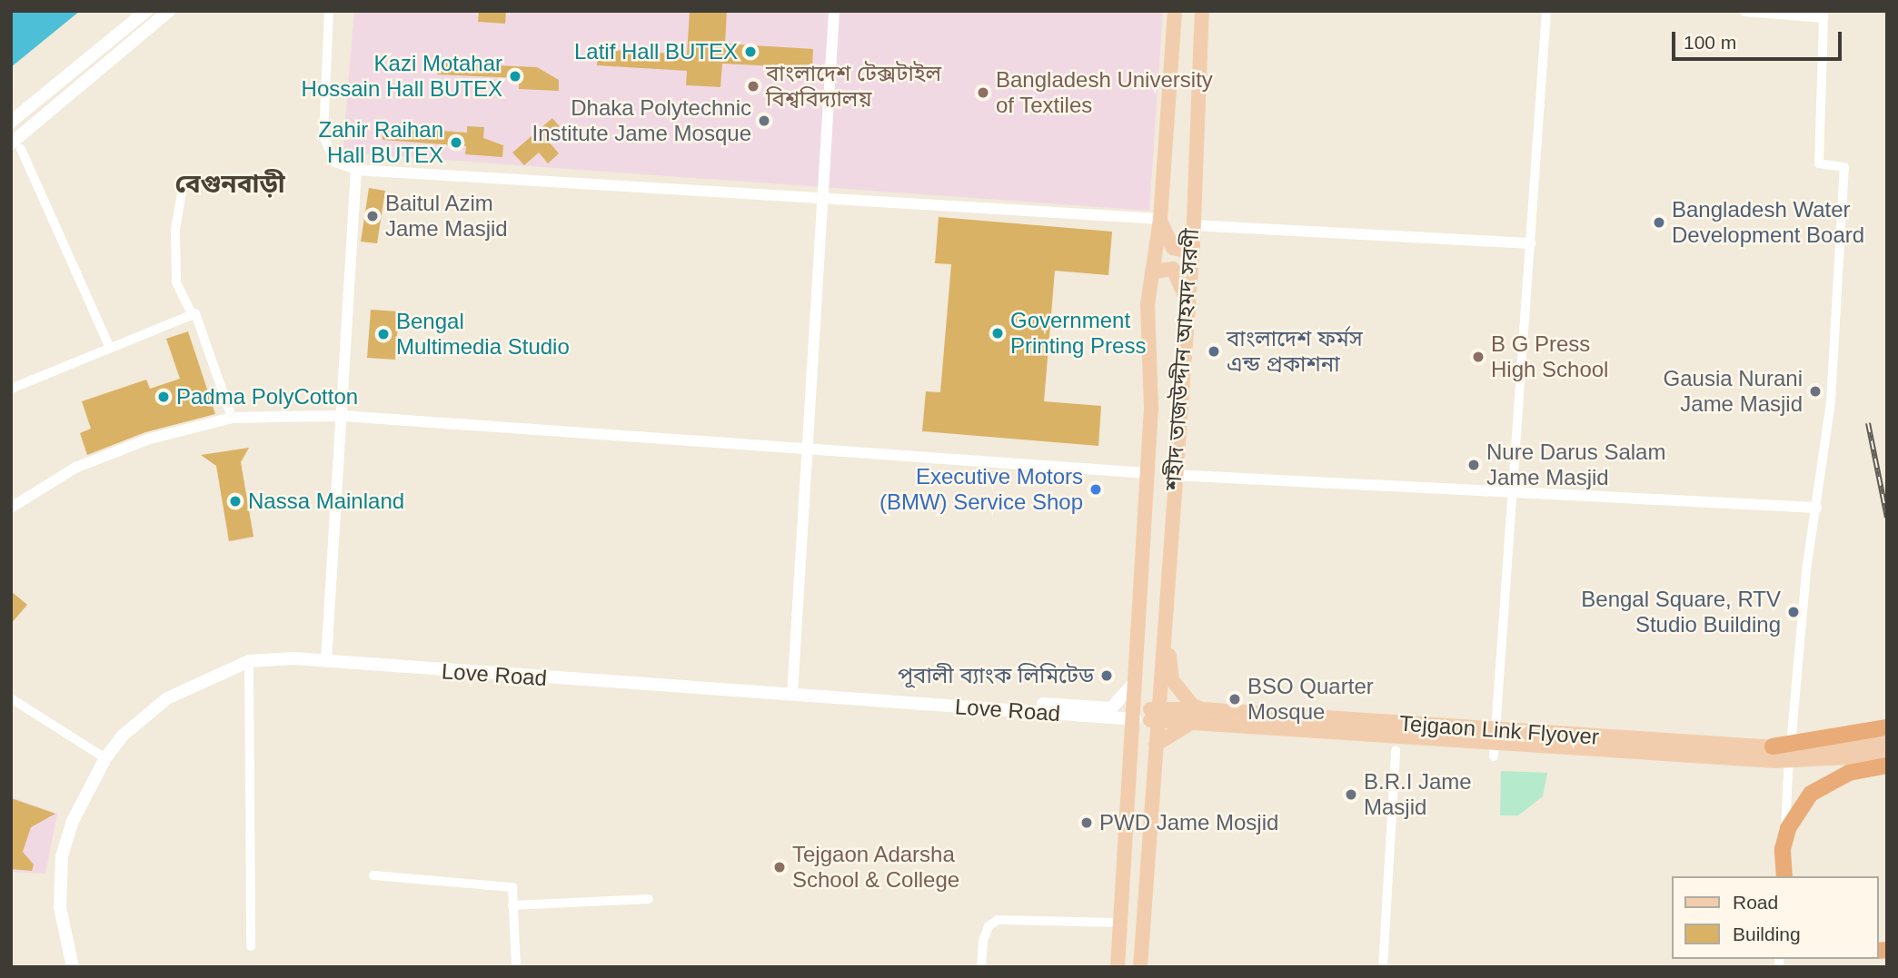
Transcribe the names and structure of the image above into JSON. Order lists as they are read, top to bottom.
{
  "streets": {
    "main road": ["শহীদ তাজউদ্দীন আহমদ সরণী", "Love Road", "Tejgaon Link Flyover"]
  },
  "crossings": [
    ["শহীদ তাজউদ্দীন আহমদ সরণী", "Love Road"],
    ["শহীদ তাজউদ্দীন আহমদ সরণী", "Tejgaon Link Flyover"]
  ],
  "districts": ["বেগুনবাড়ী"],
  "places": [
    "Latif Hall BUTEX",
    "Kazi Motahar Hossain Hall BUTEX",
    "বাংলাদেশ টেক্সটাইল বিশ্ববিদ্যালয়",
    "Bangladesh University of Textiles",
    "Dhaka Polytechnic Institute Jame Mosque",
    "Zahir Raihan Hall BUTEX",
    "Baitul Azim Jame Masjid",
    "Bangladesh Water Development Board",
    "Government Printing Press",
    "Bengal Multimedia Studio",
    "বাংলাদেশ ফর্মস এন্ড প্রকাশনা",
    "B G Press High School",
    "Gausia Nurani Jame Masjid",
    "Padma PolyCotton",
    "Nure Darus Salam Jame Masjid",
    "Executive Motors (BMW) Service Shop",
    "Nassa Mainland",
    "Bengal Square, RTV Studio Building",
    "পূবালী ব্যাংক লিমিটেড",
    "BSO Quarter Mosque",
    "B.R.I Jame Masjid",
    "PWD Jame Mosjid",
    "Tejgaon Adarsha School & College"
  ],
  "legend": ["Road", "Building"],
  "scale_bar": "100 m"
}
